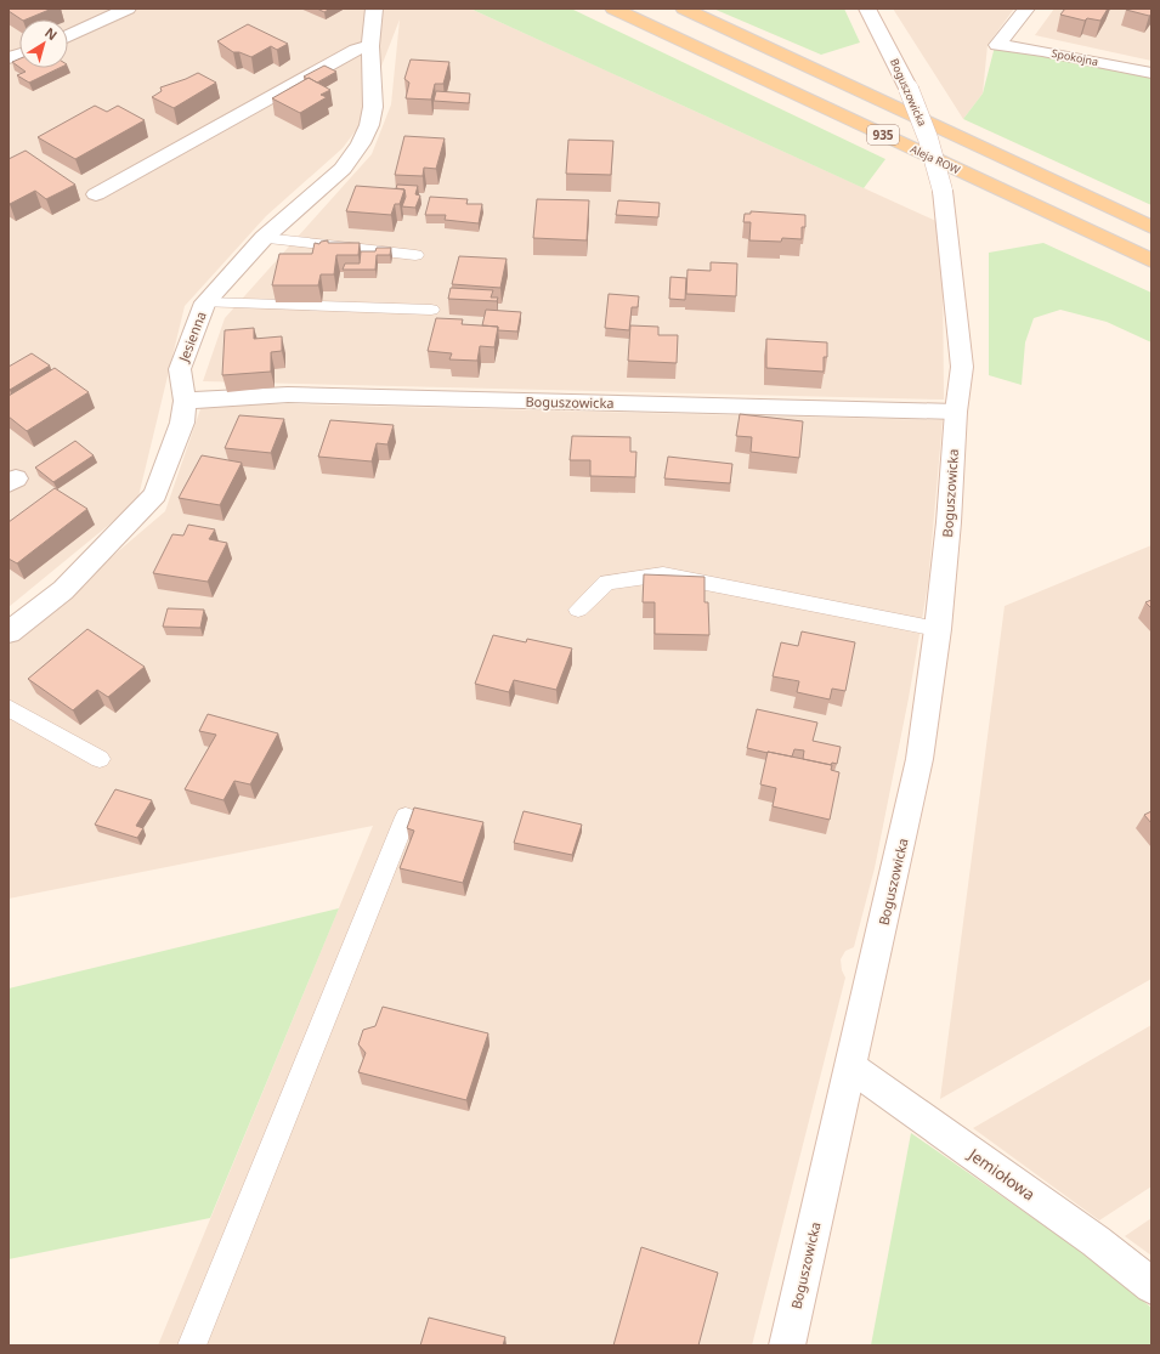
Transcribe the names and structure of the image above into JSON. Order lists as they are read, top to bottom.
{
  "streets": {
    "main road": ["935", "Aleja ROW"],
    "street": [
      "Spokojna",
      "Boguszowicka",
      "Jesienna",
      "Jemiołowa"
    ]
  },
  "crossings": [
    ["Boguszowicka", "Jesienna"],
    ["Boguszowicka", "Jemiołowa"]
  ],
  "north": "top right"
}
